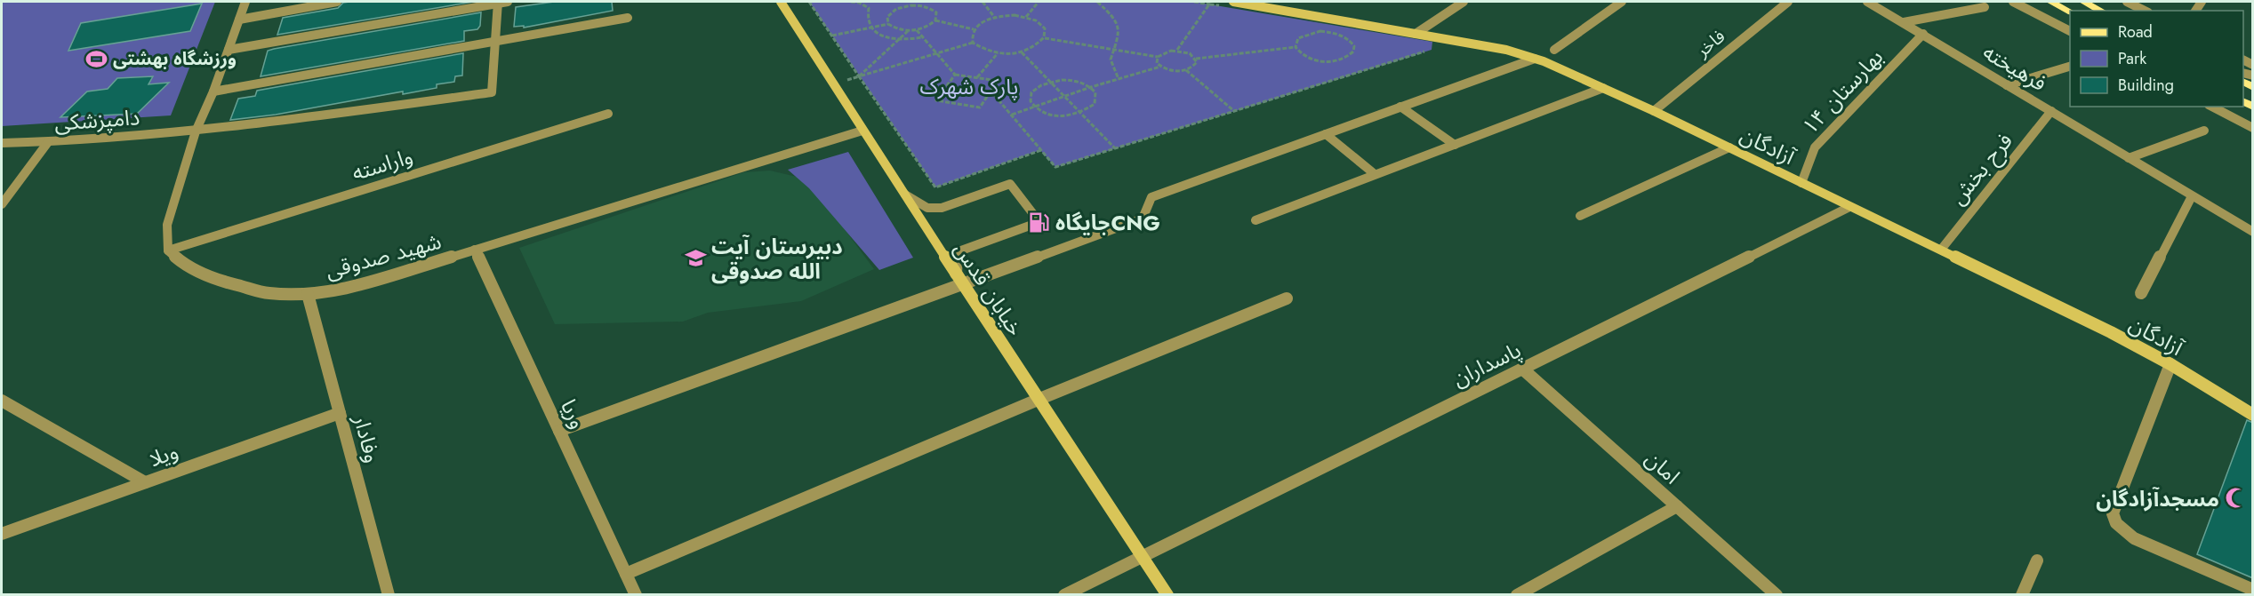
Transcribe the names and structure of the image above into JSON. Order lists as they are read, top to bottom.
{
  "streets": {
    "street": [
      "فاخر",
      "فرهیخته",
      "بهارستان ۱۴",
      "دامپزشکی",
      "آزادگان",
      "واراسته",
      "فرح بخش",
      "شهید صدوقی",
      "خیابان قدس",
      "پاسداران",
      "وریا",
      "وفادار",
      "ویلا",
      "امان"
    ]
  },
  "crossings": [
    ["فاخر", "آزادگان"],
    ["فرهیخته", "بهارستان ۱۴"],
    ["فرهیخته", "فرح بخش"],
    ["بهارستان ۱۴", "آزادگان"],
    ["آزادگان", "فرح بخش"],
    ["آزادگان", "پاسداران"],
    ["واراسته", "شهید صدوقی"],
    ["شهید صدوقی", "خیابان قدس"],
    ["شهید صدوقی", "وریا"],
    ["شهید صدوقی", "وفادار"],
    ["خیابان قدس", "پاسداران"],
    ["پاسداران", "امان"],
    ["وفادار", "ویلا"]
  ],
  "parks": ["پارک شهرک"],
  "places": {
    "sports": ["ورزشگاه بهشتی"],
    "fuel station": ["جایگاهCNG"],
    "school or university": ["دبیرستان آیت الله صدوقی"],
    "mosque": ["مسجدآزادگان"]
  },
  "legend": ["Road", "Park", "Building"]
}
